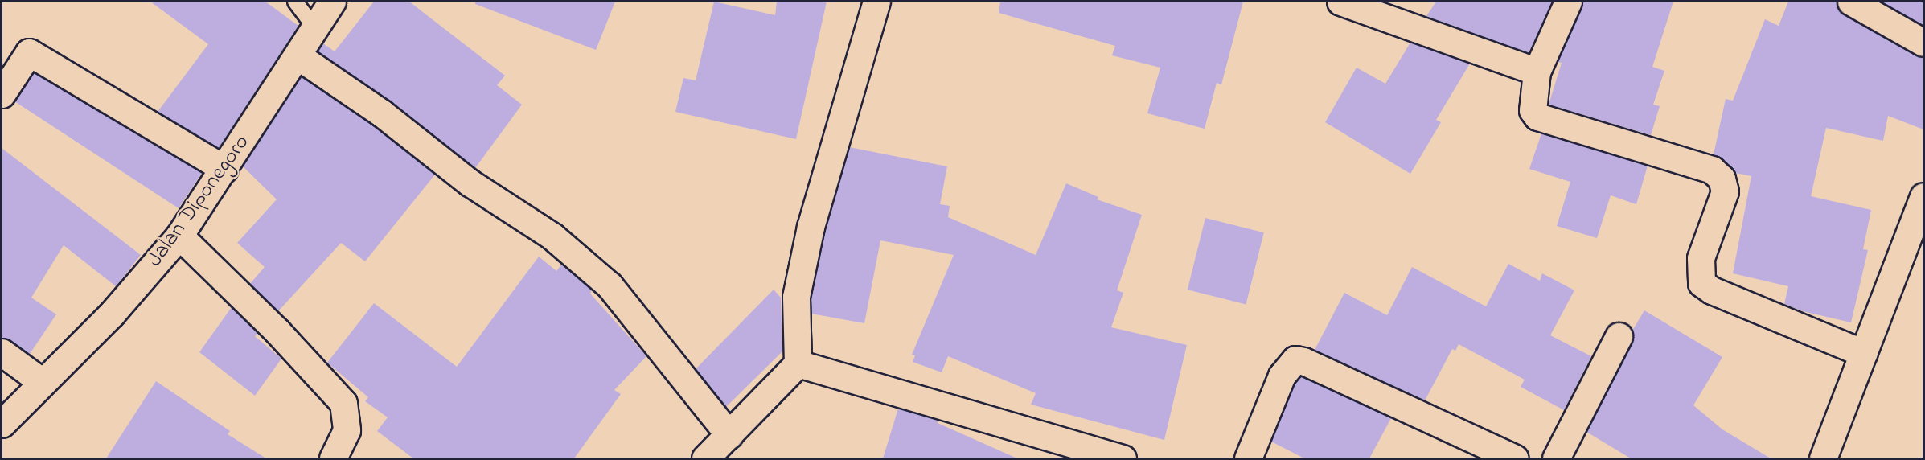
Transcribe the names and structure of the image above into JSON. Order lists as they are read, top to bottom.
{
  "streets": {
    "street": ["Jalan Diponegoro"]
  }
}
